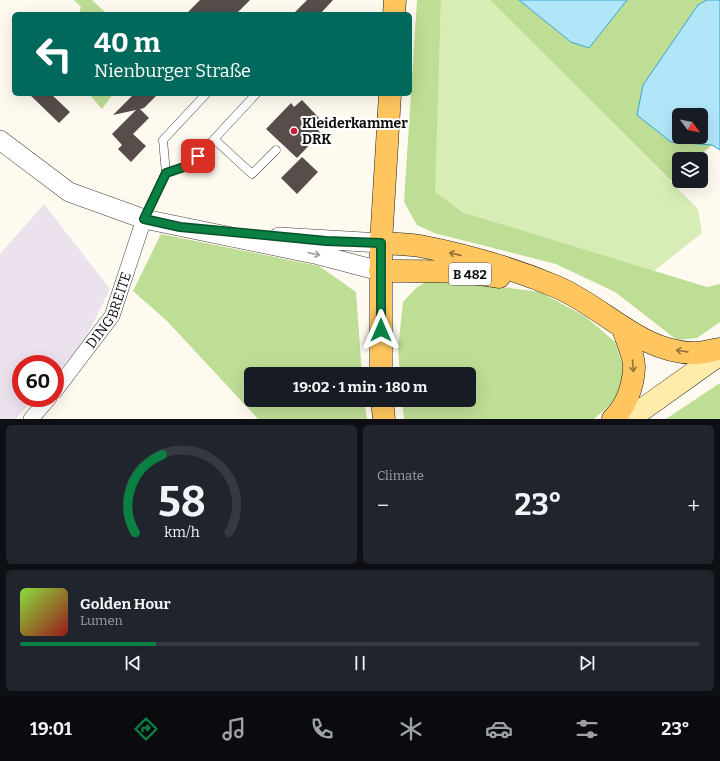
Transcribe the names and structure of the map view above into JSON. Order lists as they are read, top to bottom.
{
  "streets": {
    "main road": ["B 482"],
    "street": ["DINGBREITE"]
  },
  "places": ["Kleiderkammer DRK"],
  "north": "bottom right",
  "page": {
    "turn": ["40 m", "Nienburger Straße"],
    "limit": "60",
    "trip": "19:02 · 1 min · 180 m",
    "tile": "Climate",
    "heat": ["−", "23°", "+"],
    "song": ["Golden Hour", "Lumen"],
    "tabs": ["19:01", "23°"],
    "gauge": ["58", "km/h"]
  }
}
